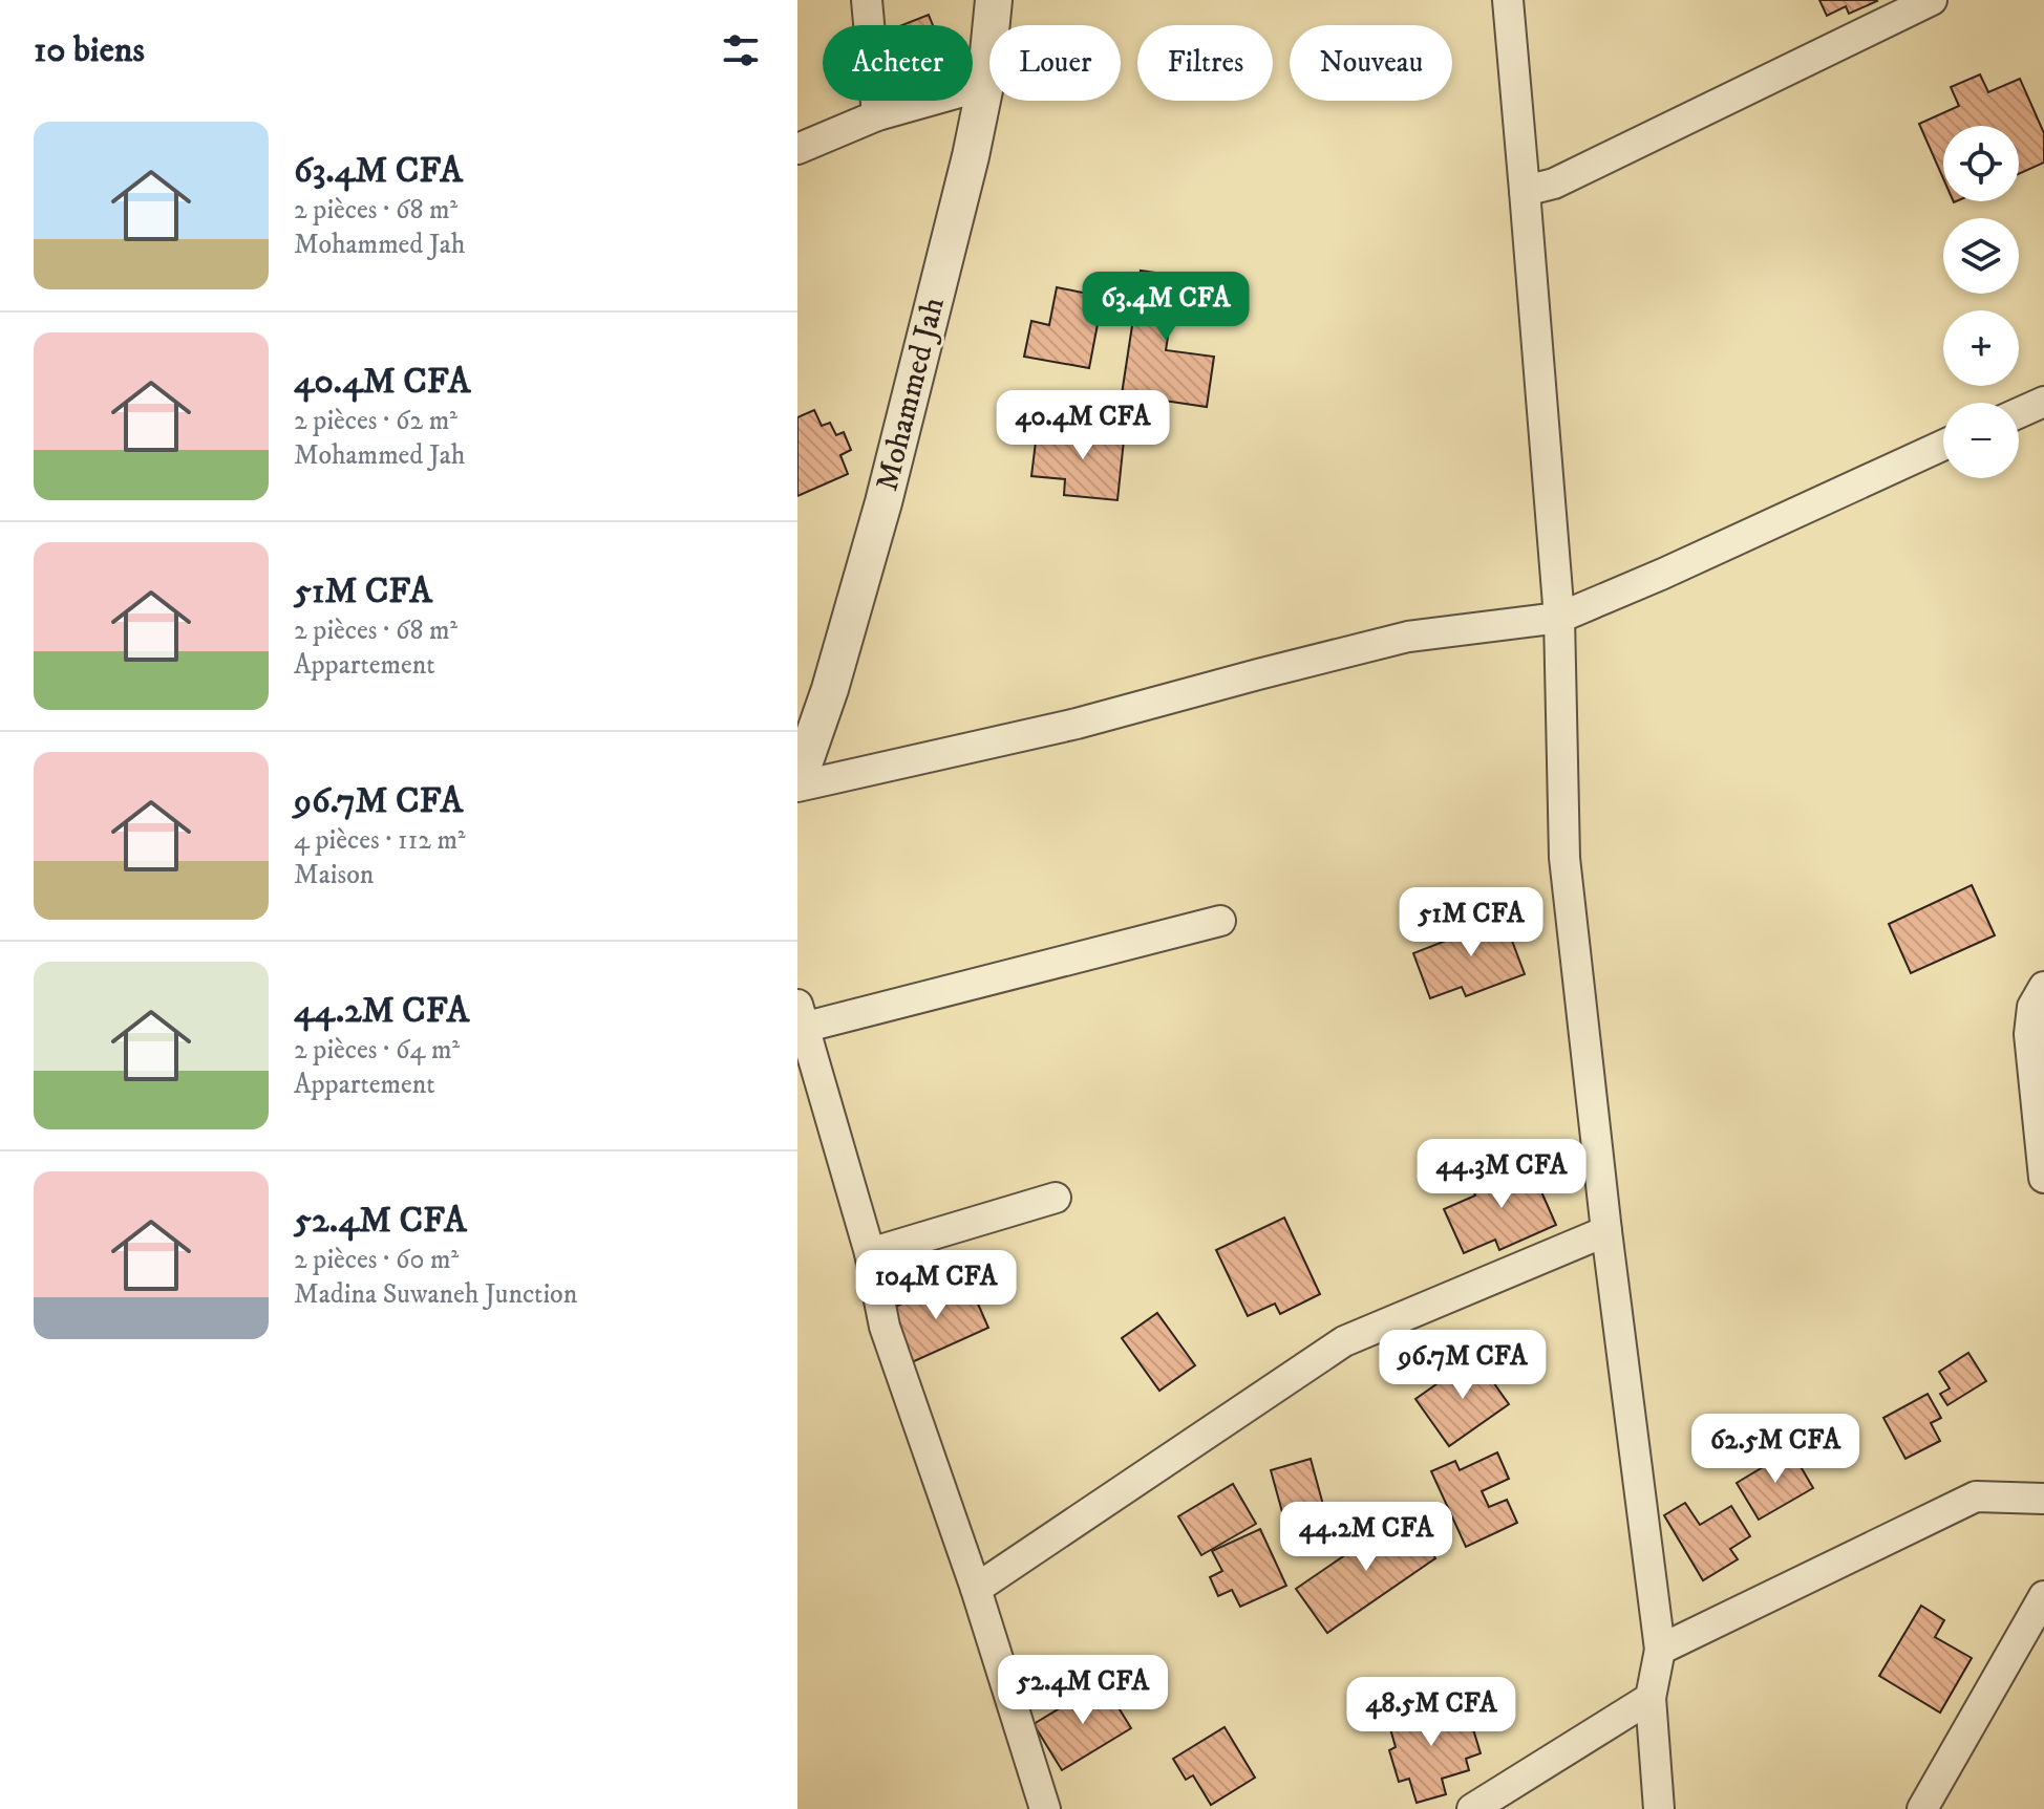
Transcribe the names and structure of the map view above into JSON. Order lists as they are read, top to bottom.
{
  "streets": {
    "street": ["Mohammed Jah"]
  },
  "page": {
    "heading": "10 biens",
    "chip": [
      "Acheter",
      "Louer",
      "Filtres",
      "Nouveau"
    ],
    "list": [
      {
        "name": "63.4M CFA",
        "note": "2 pièces · 68 m² · Mohammed Jah"
      },
      {
        "name": "40.4M CFA",
        "note": "2 pièces · 62 m² · Mohammed Jah"
      },
      {
        "name": "51M CFA",
        "note": "2 pièces · 68 m² · Appartement"
      },
      {
        "name": "96.7M CFA",
        "note": "4 pièces · 112 m² · Maison"
      },
      {
        "name": "44.2M CFA",
        "note": "2 pièces · 64 m² · Appartement"
      },
      {
        "name": "52.4M CFA",
        "note": "2 pièces · 60 m² · Madina Suwaneh Junction"
      }
    ],
    "map_buttons": ["+", "−"],
    "price": [
      "63.4M CFA",
      "40.4M CFA",
      "51M CFA",
      "44.3M CFA",
      "104M CFA",
      "96.7M CFA",
      "62.5M CFA",
      "44.2M CFA",
      "52.4M CFA",
      "48.5M CFA"
    ]
  }
}
